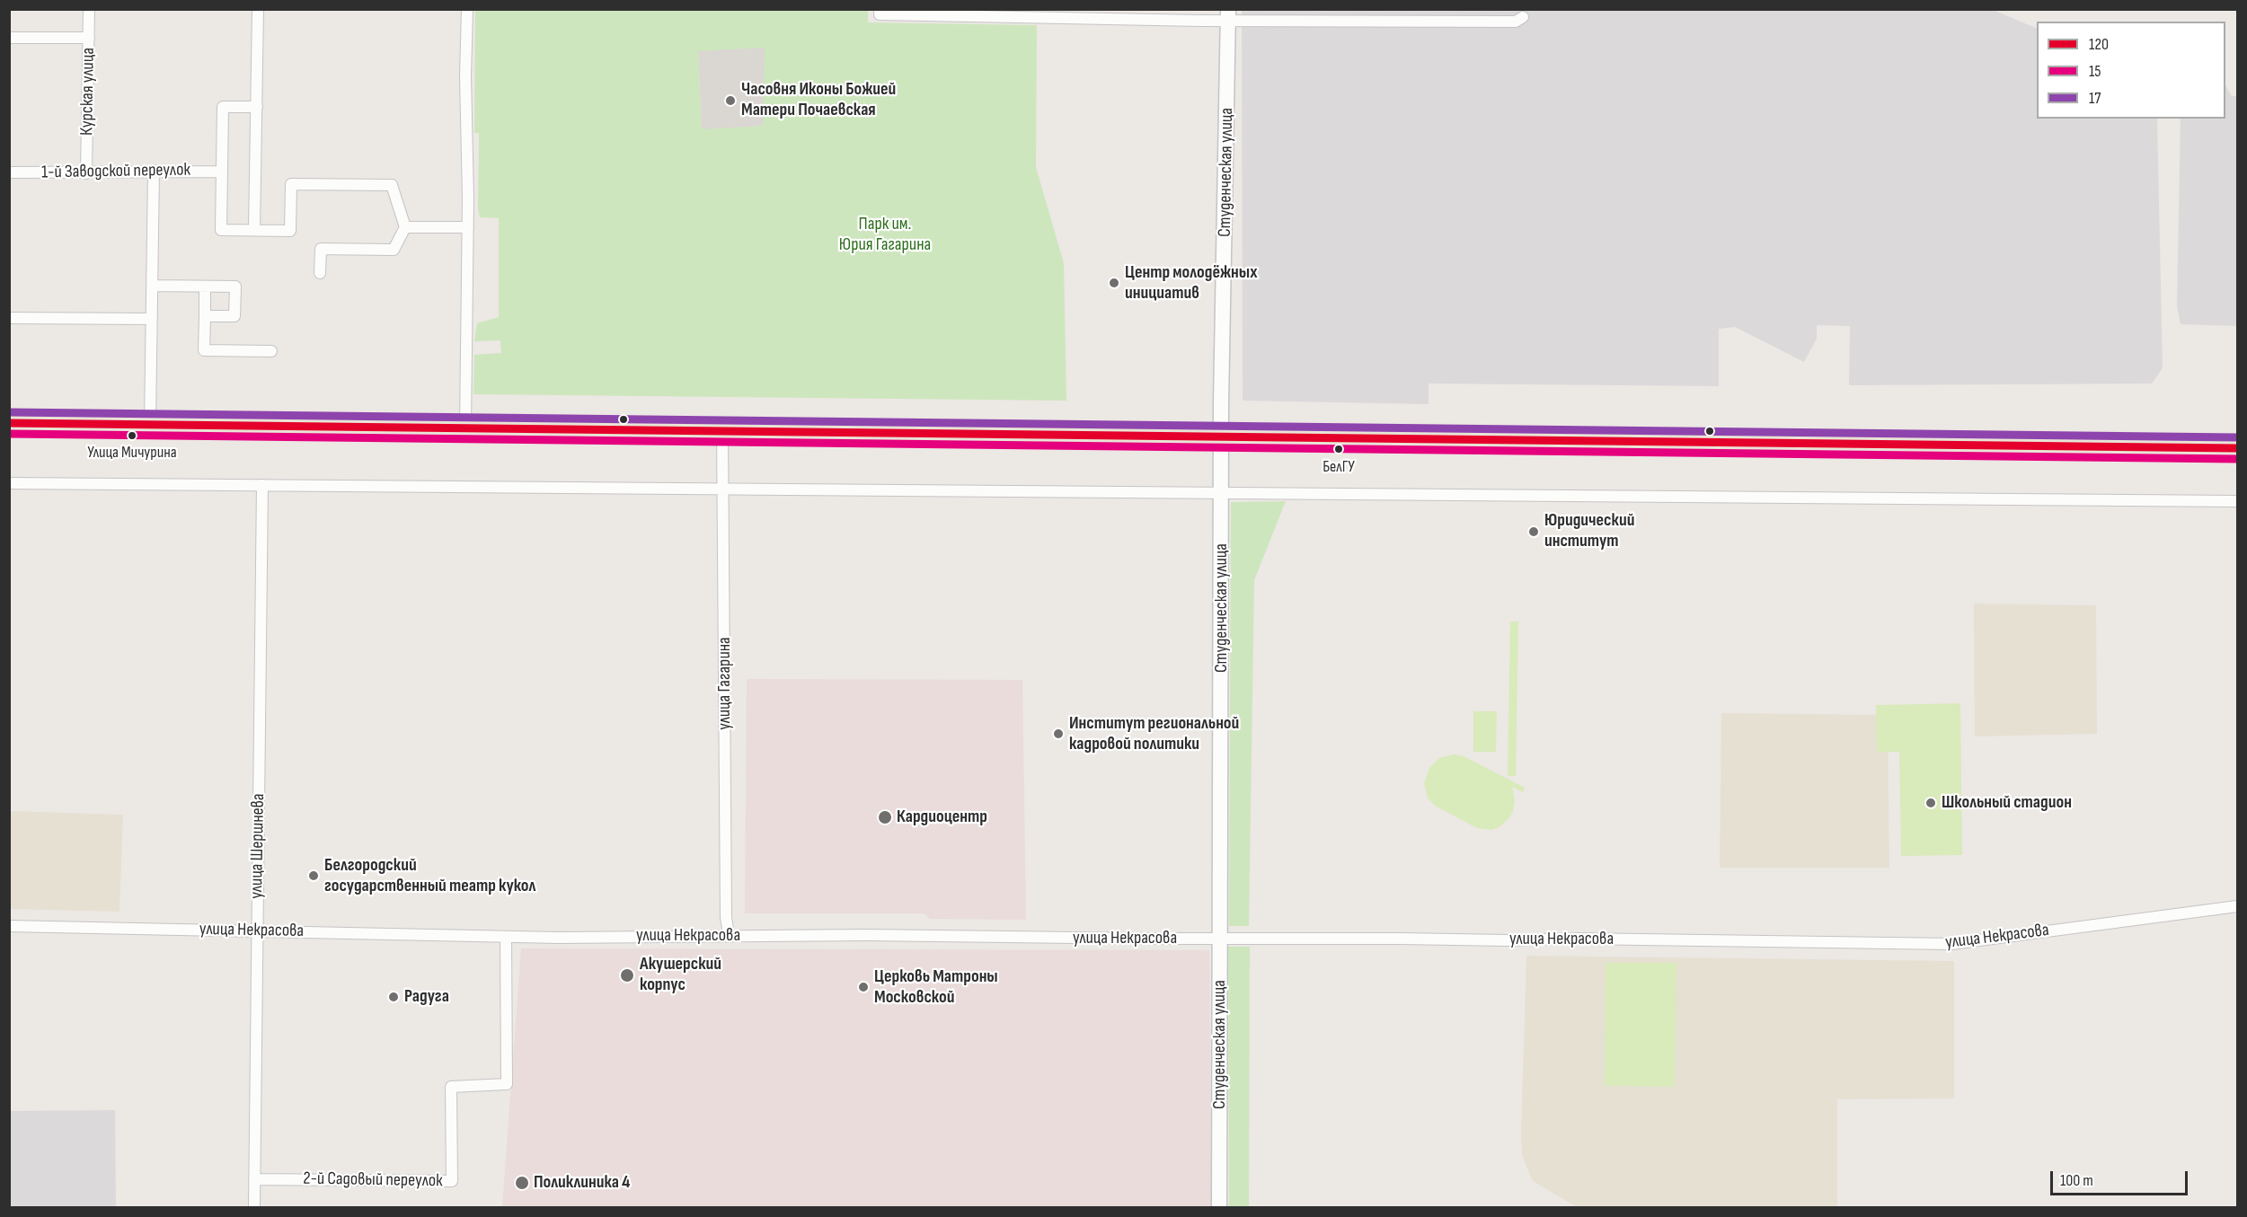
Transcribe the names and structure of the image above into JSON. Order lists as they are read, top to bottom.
{
  "streets": {
    "main road": ["Студенческая улица"],
    "street": [
      "Курская улица",
      "1-й Заводской переулок",
      "улица Гагарина",
      "улица Шершнева",
      "улица Некрасова",
      "2-й Садовый переулок"
    ]
  },
  "crossings": [
    ["Курская улица", "1-й Заводской переулок"],
    ["Студенческая улица", "улица Некрасова"],
    ["улица Гагарина", "улица Некрасова"],
    ["улица Шершнева", "улица Некрасова"],
    ["улица Шершнева", "2-й Садовый переулок"],
    ["улица Некрасова", "2-й Садовый переулок"]
  ],
  "parks": ["Парк им. Юрия Гагарина"],
  "places": [
    "Часовня Иконы Божией Матери Почаевская",
    "Центр молодёжных инициатив",
    "Улица Мичурина",
    "БелГУ",
    "Юридический институт",
    "Институт региональной кадровой политики",
    "Школьный стадион",
    "Кардиоцентр",
    "Белгородский государственный театр кукол",
    "Акушерский корпус",
    "Церковь Матроны Московской",
    "Радуга",
    "Поликлиника 4"
  ],
  "lines": ["transit line 17", "transit line 120", "transit line 15"],
  "legend": ["120", "15", "17"],
  "scale_bar": "100 m"
}
